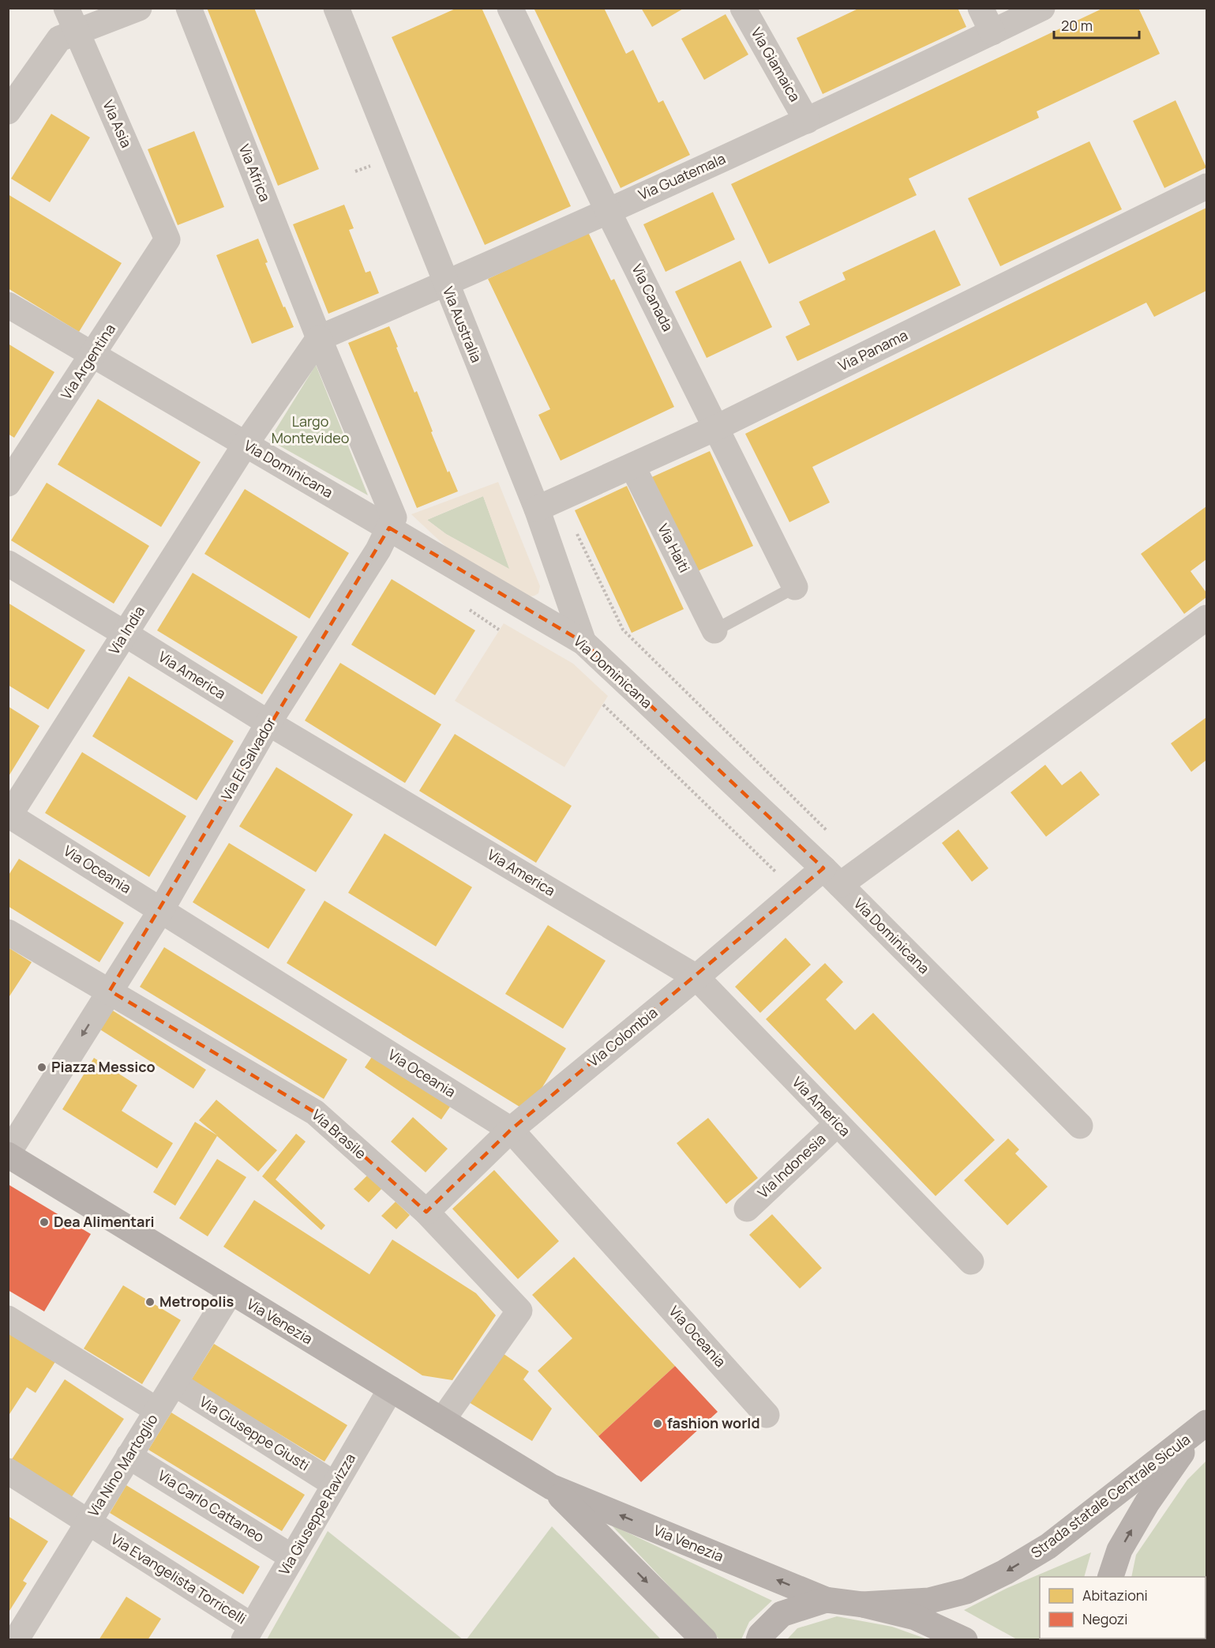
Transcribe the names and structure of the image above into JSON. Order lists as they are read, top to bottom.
{
  "streets": {
    "main road": ["Via Venezia", "Strada statale Centrale Sicula"],
    "street": [
      "Via Giamaica",
      "Via Asia",
      "Via Africa",
      "Via Guatemala",
      "Via Canada",
      "Via Australia",
      "Via Panama",
      "Via Argentina",
      "Via Dominicana",
      "Via Haiti",
      "Via India",
      "Via America",
      "Via El Salvador",
      "Via Oceania",
      "Via Colombia",
      "Via Brasile",
      "Via Indonesia",
      "Via Giuseppe Giusti",
      "Via Nino Martoglio",
      "Via Carlo Cattaneo",
      "Via Giuseppe Ravizza",
      "Via Evangelista Torricelli"
    ]
  },
  "crossings": [
    ["Via Giamaica", "Via Guatemala"],
    ["Via Asia", "Via Argentina"],
    ["Via Africa", "Via Guatemala"],
    ["Via Guatemala", "Via Canada"],
    ["Via Guatemala", "Via Australia"],
    ["Via Canada", "Via Panama"],
    ["Via Australia", "Via Panama"],
    ["Via Australia", "Via Dominicana"],
    ["Via Panama", "Via Haiti"],
    ["Via Argentina", "Via Dominicana"],
    ["Via Dominicana", "Via India"],
    ["Via Dominicana", "Via El Salvador"],
    ["Via Dominicana", "Via Colombia"],
    ["Via India", "Via America"],
    ["Via India", "Via Oceania"],
    ["Via America", "Via El Salvador"],
    ["Via America", "Via Colombia"],
    ["Via America", "Via Indonesia"],
    ["Via El Salvador", "Via Oceania"],
    ["Via El Salvador", "Via Brasile"],
    ["Via Oceania", "Via Colombia"],
    ["Via Colombia", "Via Brasile"],
    ["Via Brasile", "Via Venezia"],
    ["Via Venezia", "Via Nino Martoglio"],
    ["Via Venezia", "Via Giuseppe Ravizza"],
    ["Via Giuseppe Giusti", "Via Nino Martoglio"],
    ["Via Giuseppe Giusti", "Via Giuseppe Ravizza"],
    ["Via Nino Martoglio", "Via Carlo Cattaneo"],
    ["Via Nino Martoglio", "Via Evangelista Torricelli"],
    ["Via Carlo Cattaneo", "Via Giuseppe Ravizza"],
    ["Via Giuseppe Ravizza", "Via Evangelista Torricelli"]
  ],
  "parks": ["Largo Montevideo"],
  "places": [
    "Piazza Messico",
    "Dea Alimentari",
    "Metropolis",
    "fashion world"
  ],
  "legend": ["Abitazioni", "Negozi"],
  "scale_bar": "20 m"
}
